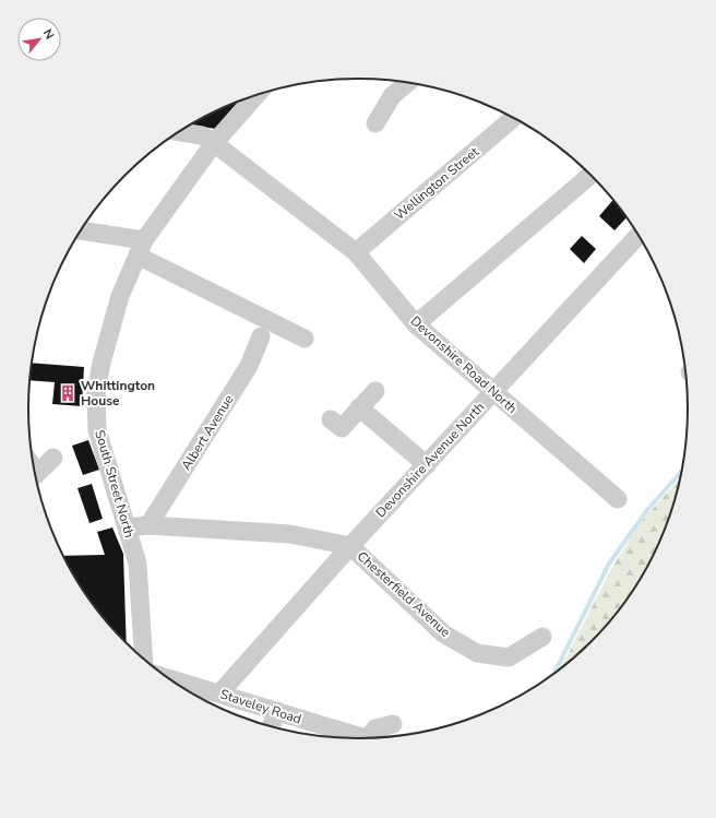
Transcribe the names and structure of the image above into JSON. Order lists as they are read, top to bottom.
{
  "streets": {
    "street": [
      "Wellington Street",
      "Devonshire Road North",
      "Albert Avenue",
      "Devonshire Avenue North",
      "South Street North",
      "Chesterfield Avenue",
      "Staveley Road"
    ]
  },
  "crossings": [
    ["Wellington Street", "Devonshire Road North"],
    ["Devonshire Road North", "Devonshire Avenue North"],
    ["Devonshire Road North", "South Street North"],
    ["Albert Avenue", "Chesterfield Avenue"],
    ["Devonshire Avenue North", "Chesterfield Avenue"],
    ["Devonshire Avenue North", "Staveley Road"],
    ["South Street North", "Chesterfield Avenue"]
  ],
  "places": {
    "building": ["Whittington House"]
  },
  "north": "top right"
}
